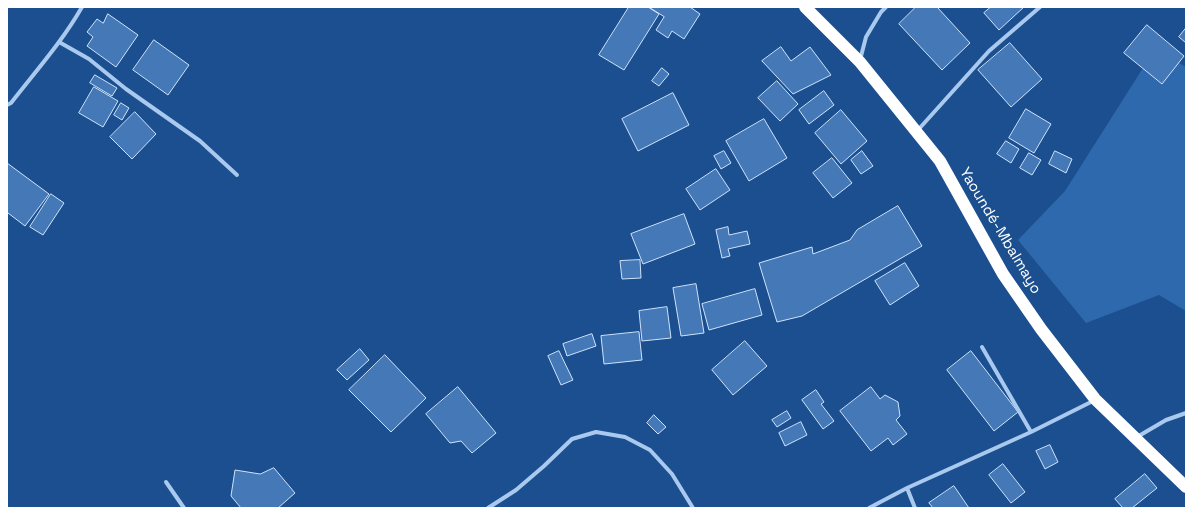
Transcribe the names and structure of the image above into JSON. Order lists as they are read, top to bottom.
{
  "streets": {
    "highway": ["Yaoundé-Mbalmayo"]
  }
}
